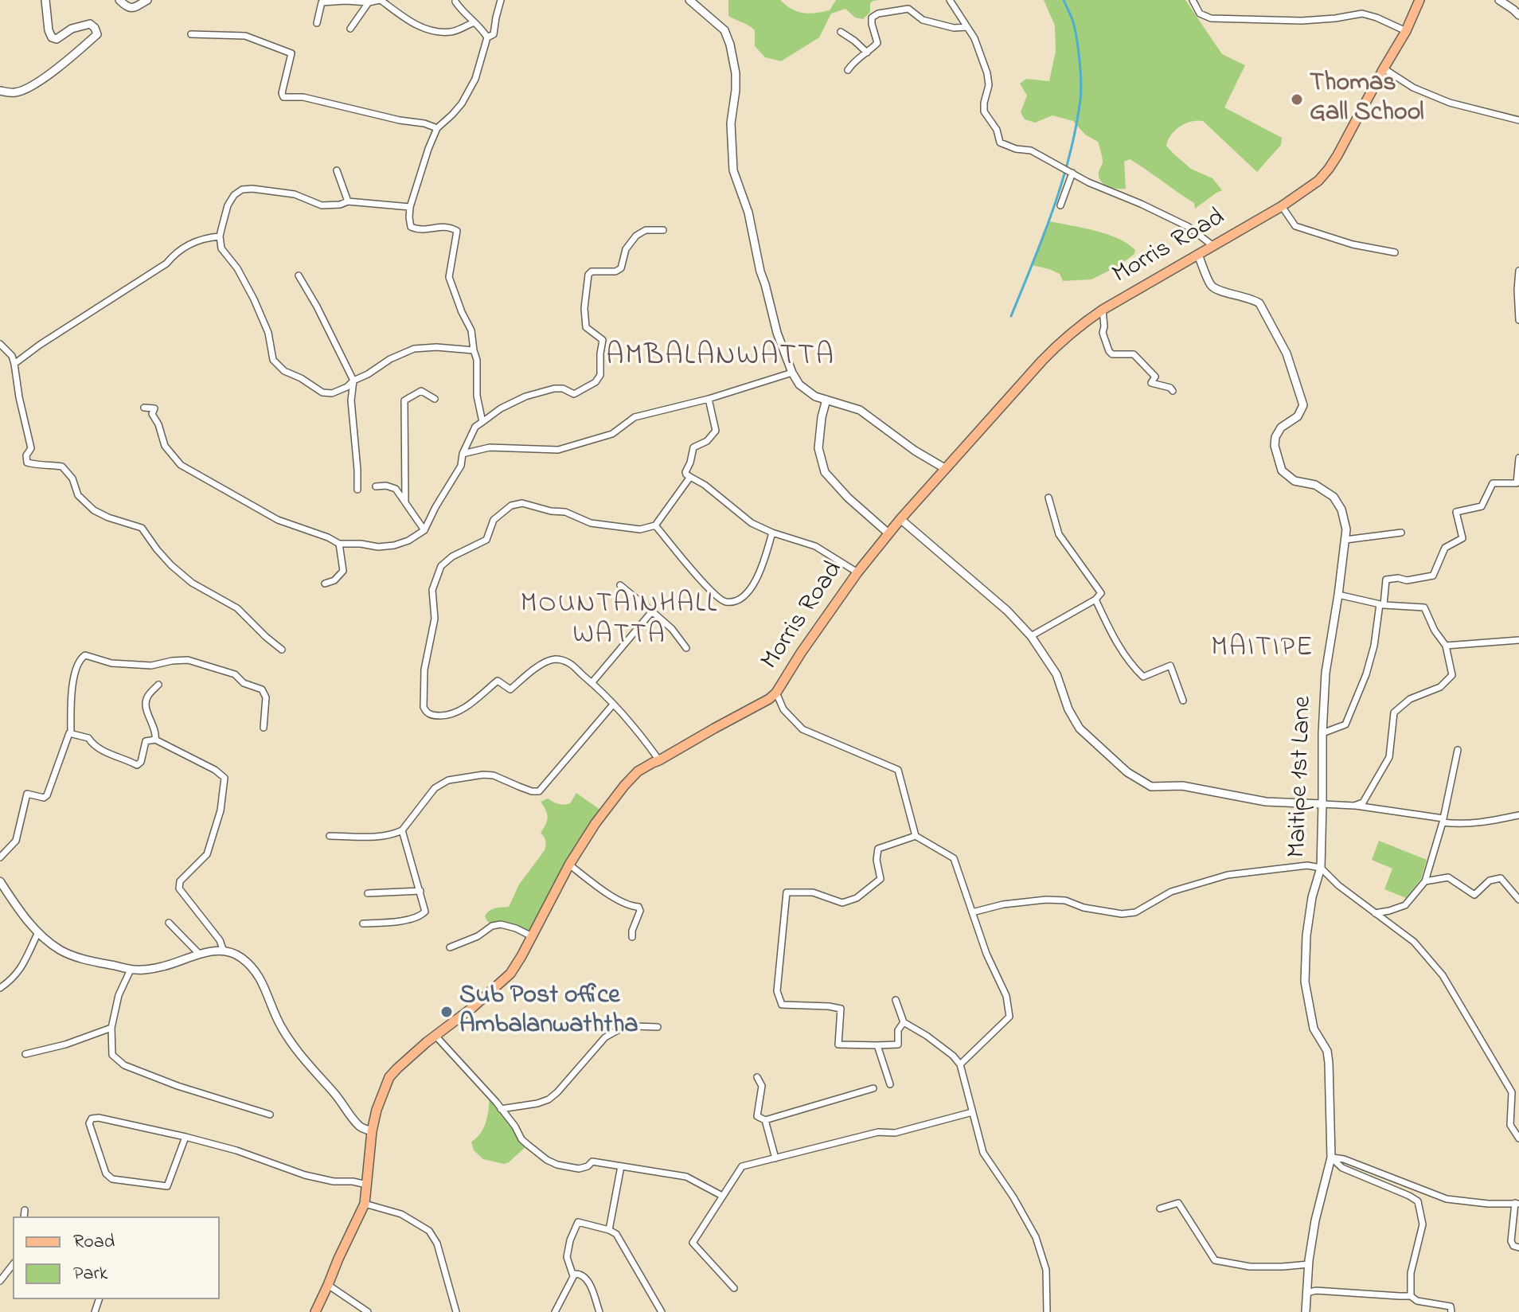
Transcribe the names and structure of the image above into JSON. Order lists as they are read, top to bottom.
{
  "streets": {
    "main road": ["Morris Road"],
    "street": ["Maitipe 1st Lane"]
  },
  "crossings": [
    ["Morris Road", "Maitipe 1st Lane"]
  ],
  "districts": ["AMBALANWATTA", "MOUNTAINHALL WATTA", "MAITIPE"],
  "places": ["Thomas Gall School", "Sub Post office Ambalanwaththa"],
  "legend": ["Road", "Park"]
}
